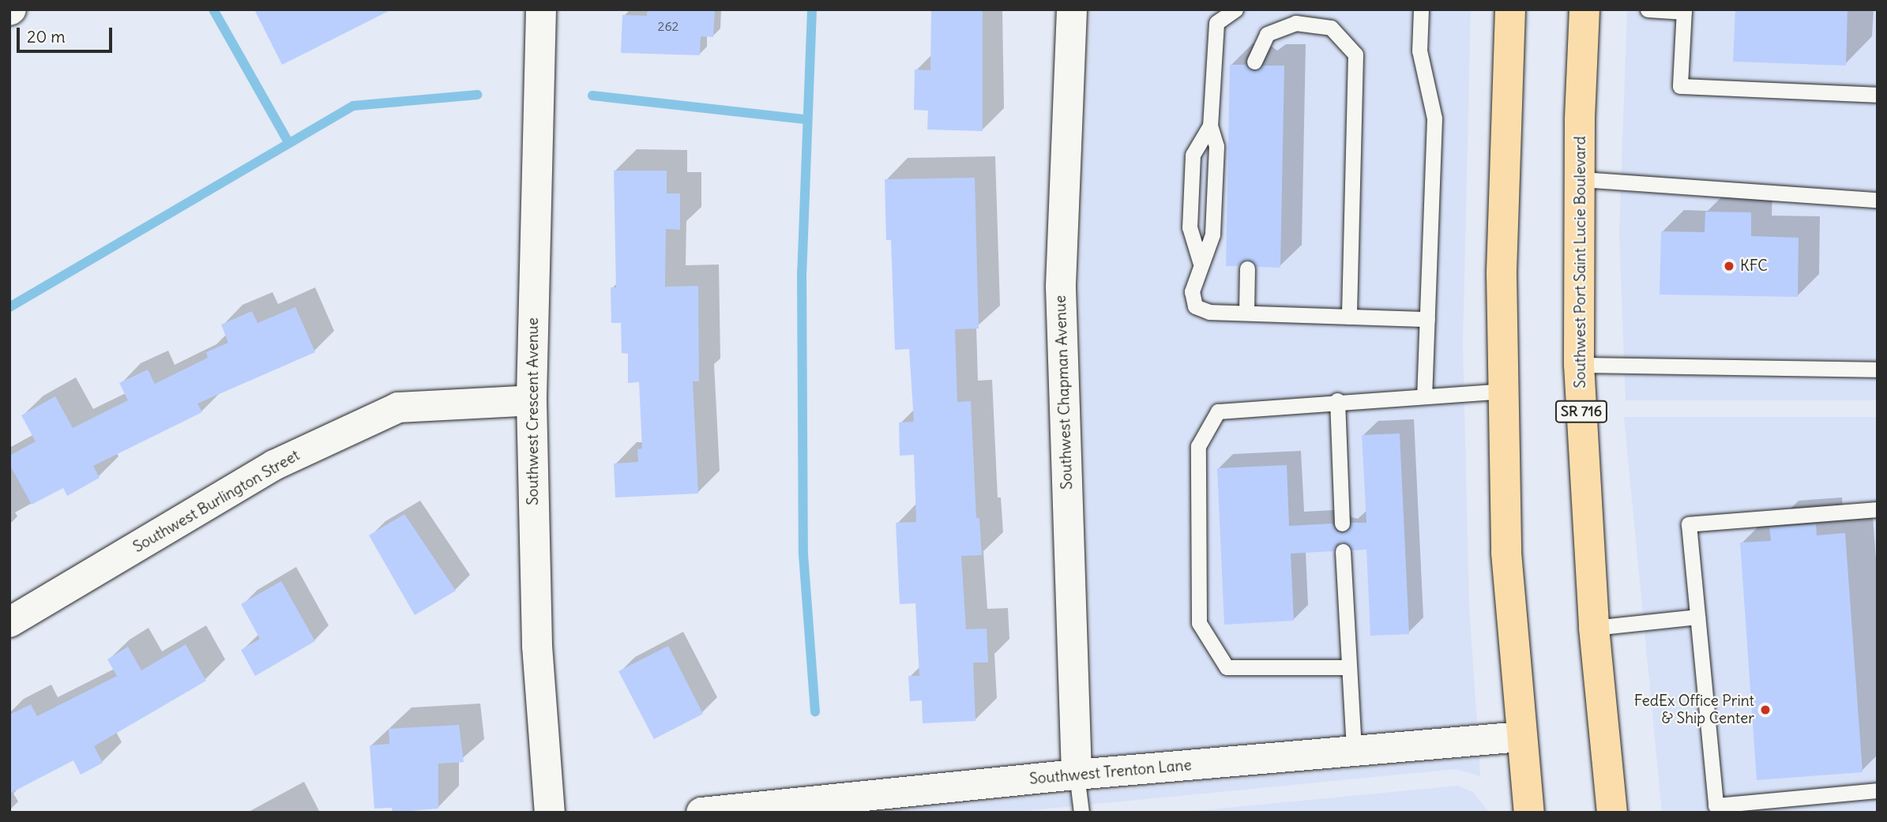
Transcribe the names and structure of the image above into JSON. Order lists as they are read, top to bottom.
{
  "streets": {
    "main road": ["Southwest Port Saint Lucie Boulevard", "SR 716"],
    "street": [
      "Southwest Chapman Avenue",
      "Southwest Crescent Avenue",
      "Southwest Burlington Street",
      "Southwest Trenton Lane"
    ]
  },
  "crossings": [
    ["Southwest Chapman Avenue", "Southwest Trenton Lane"],
    ["Southwest Crescent Avenue", "Southwest Burlington Street"]
  ],
  "places": ["KFC", "FedEx Office Print & Ship Center"],
  "house_numbers": ["262"],
  "scale_bar": "20 m"
}
